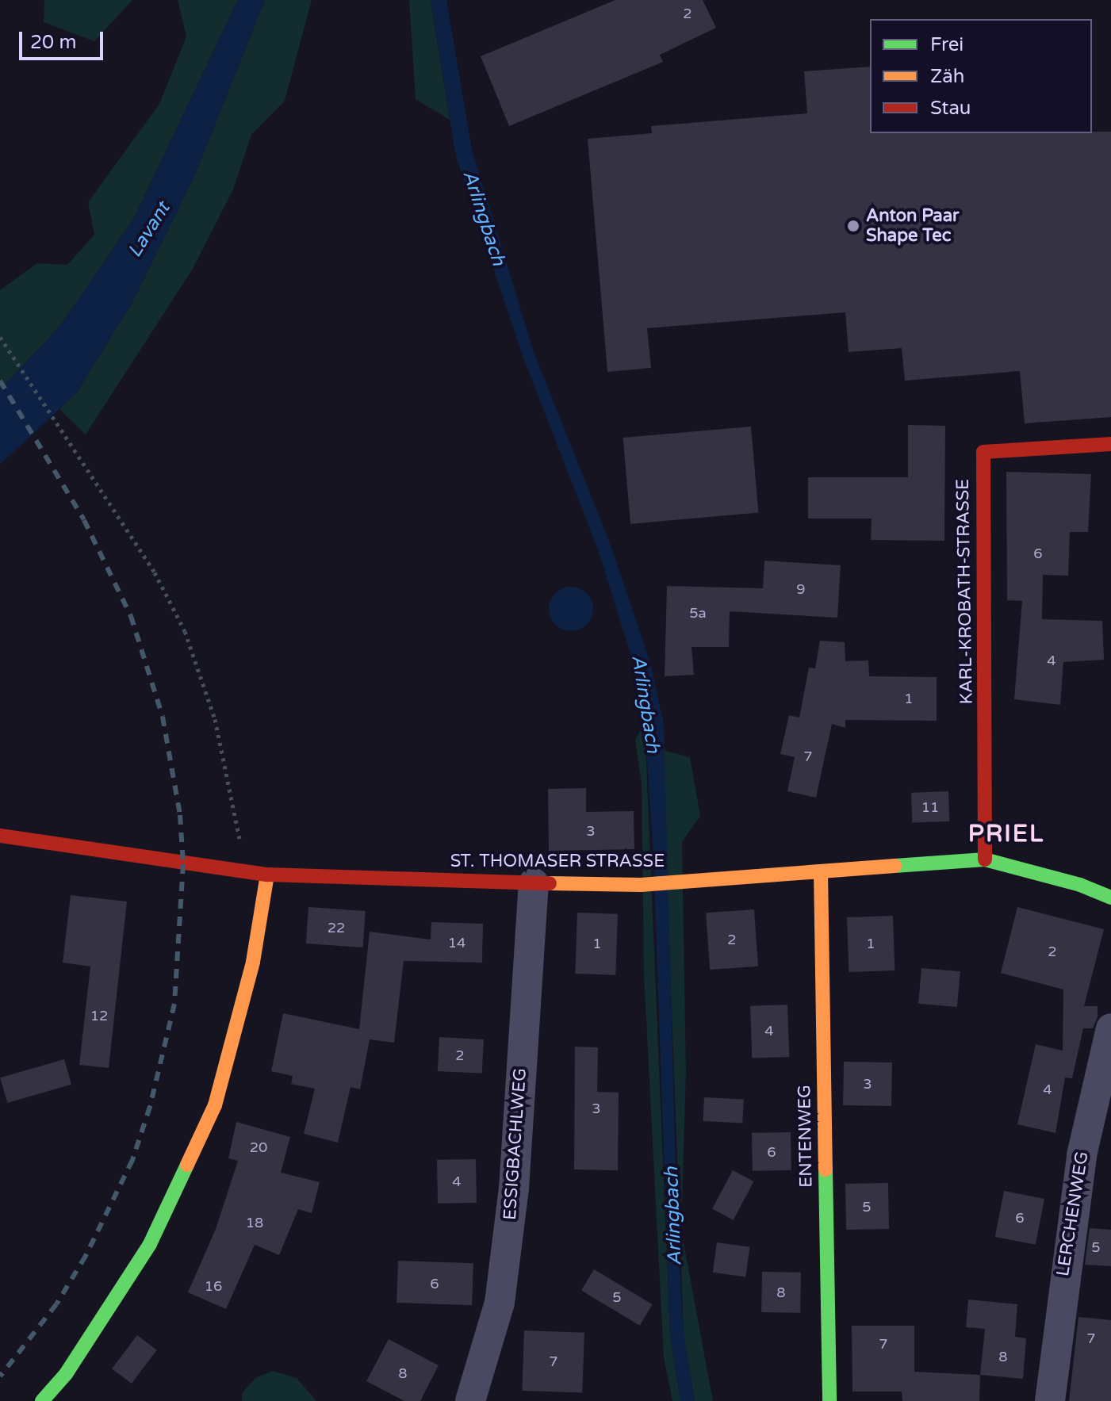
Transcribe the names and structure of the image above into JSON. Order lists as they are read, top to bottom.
{
  "streets": {
    "street": [
      "KARL-KROBATH-STRASSE",
      "ST. THOMASER STRASSE",
      "ENTENWEG",
      "ESSIGBACHLWEG",
      "LERCHENWEG"
    ]
  },
  "crossings": [
    ["KARL-KROBATH-STRASSE", "ST. THOMASER STRASSE"],
    ["ST. THOMASER STRASSE", "ENTENWEG"],
    ["ST. THOMASER STRASSE", "ESSIGBACHLWEG"]
  ],
  "districts": ["PRIEL"],
  "water": ["Arlingbach", "Lavant"],
  "places": ["Anton Paar Shape Tec"],
  "house_numbers": [
    "2",
    "6",
    "9",
    "5a",
    "4",
    "1",
    "7",
    "11",
    "3",
    "22",
    "2",
    "14",
    "1",
    "1",
    "2",
    "12",
    "4",
    "2",
    "3",
    "4",
    "3",
    "20",
    "6",
    "4",
    "5",
    "6",
    "18",
    "5",
    "6",
    "16",
    "8",
    "5",
    "7",
    "7",
    "8",
    "7",
    "8"
  ],
  "legend": ["Frei", "Zäh", "Stau"],
  "scale_bar": "20 m"
}
